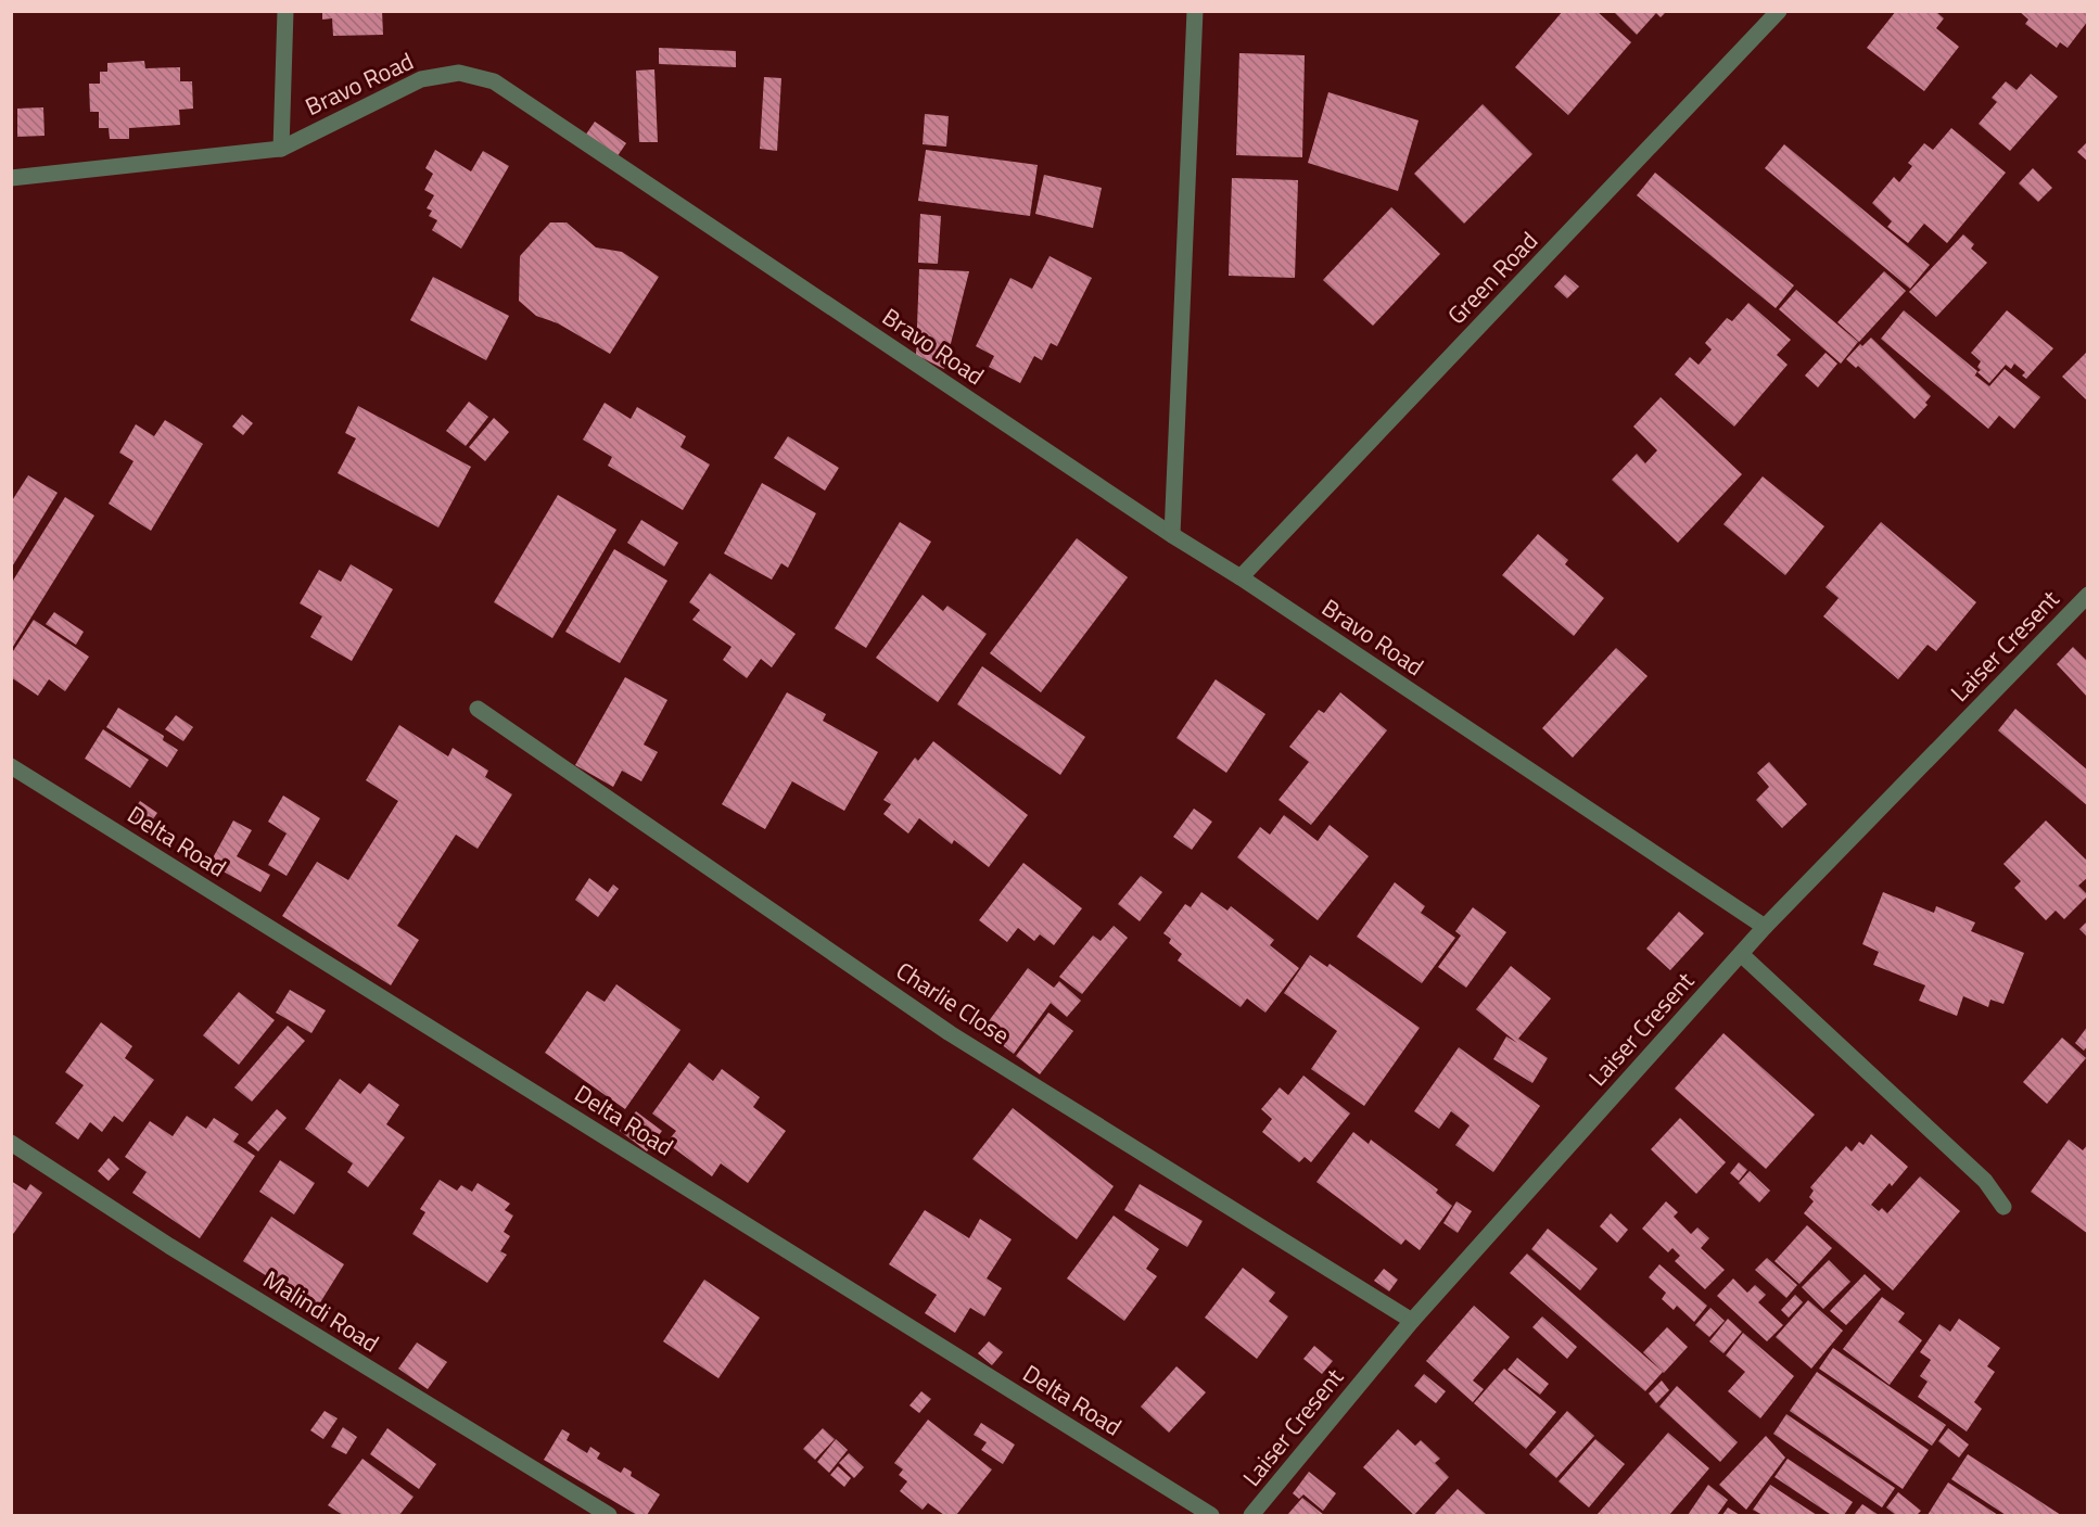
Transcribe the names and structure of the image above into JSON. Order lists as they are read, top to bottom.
{
  "streets": {
    "street": [
      "Bravo Road",
      "Green Road",
      "Laiser Cresent",
      "Delta Road",
      "Charlie Close",
      "Malindi Road"
    ]
  },
  "crossings": [
    ["Bravo Road", "Green Road"],
    ["Bravo Road", "Laiser Cresent"],
    ["Laiser Cresent", "Charlie Close"]
  ]
}
